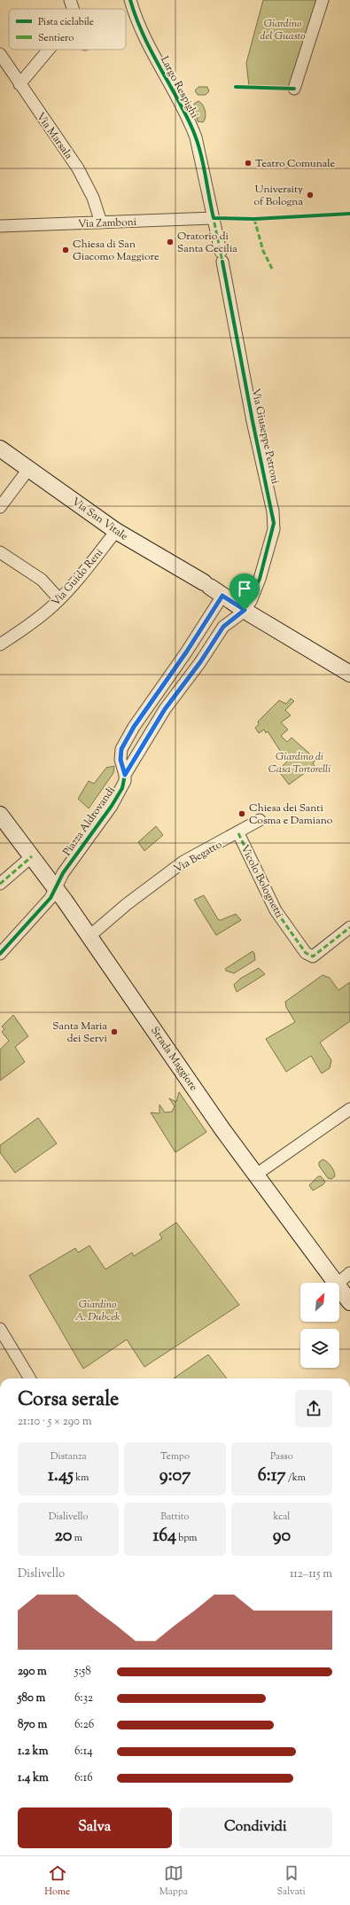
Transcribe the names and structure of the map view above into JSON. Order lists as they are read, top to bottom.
{
  "streets": {
    "street": [
      "Largo Respighi",
      "Via Marsala",
      "Via Zamboni",
      "Via Giuseppe Petroni",
      "Via San Vitale",
      "Via Guido Reni",
      "Piazza Aldrovandi",
      "Via Begatto",
      "Vicolo Bolognetti",
      "Strada Maggiore"
    ]
  },
  "crossings": [
    ["Largo Respighi", "Via Zamboni"],
    ["Largo Respighi", "Via Giuseppe Petroni"],
    ["Via Marsala", "Via Zamboni"],
    ["Via Giuseppe Petroni", "Via San Vitale"],
    ["Via Giuseppe Petroni", "Piazza Aldrovandi"],
    ["Via San Vitale", "Via Guido Reni"],
    ["Via San Vitale", "Piazza Aldrovandi"],
    ["Piazza Aldrovandi", "Strada Maggiore"],
    ["Via Begatto", "Vicolo Bolognetti"],
    ["Via Begatto", "Strada Maggiore"]
  ],
  "parks": ["Giardino del Guasto", "Giardino di Casa Tortorelli", "Giardino A. Dubcek"],
  "places": [
    "Teatro Comunale",
    "University of Bologna",
    "Oratorio di Santa Cecilia",
    "Chiesa di San Giacomo Maggiore",
    "Chiesa dei Santi Cosma e Damiano",
    "Santa Maria dei Servi"
  ],
  "legend": ["Pista ciclabile", "Sentiero"],
  "north": "top right",
  "page": {
    "heading": ["Corsa serale", "21:10 · 5 × 290 m"],
    "stats": [
      ["Distanza", "1.45 km"],
      ["Tempo", "9:07"],
      ["Passo", "6:17 /km"],
      ["Dislivello", "20 m"],
      ["Battito", "164 bpm"],
      ["kcal", "90"]
    ],
    "chart": ["Dislivello", "112–115 m"],
    "list": [
      {
        "name": "290 m",
        "note": "5:58"
      },
      {
        "name": "580 m",
        "note": "6:32"
      },
      {
        "name": "870 m",
        "note": "6:26"
      },
      {
        "name": "1.2 km",
        "note": "6:14"
      },
      {
        "name": "1.4 km",
        "note": "6:16"
      }
    ],
    "buttons": ["Salva", "Condividi"],
    "tabs": ["Home", "Mappa", "Salvati"]
  }
}
